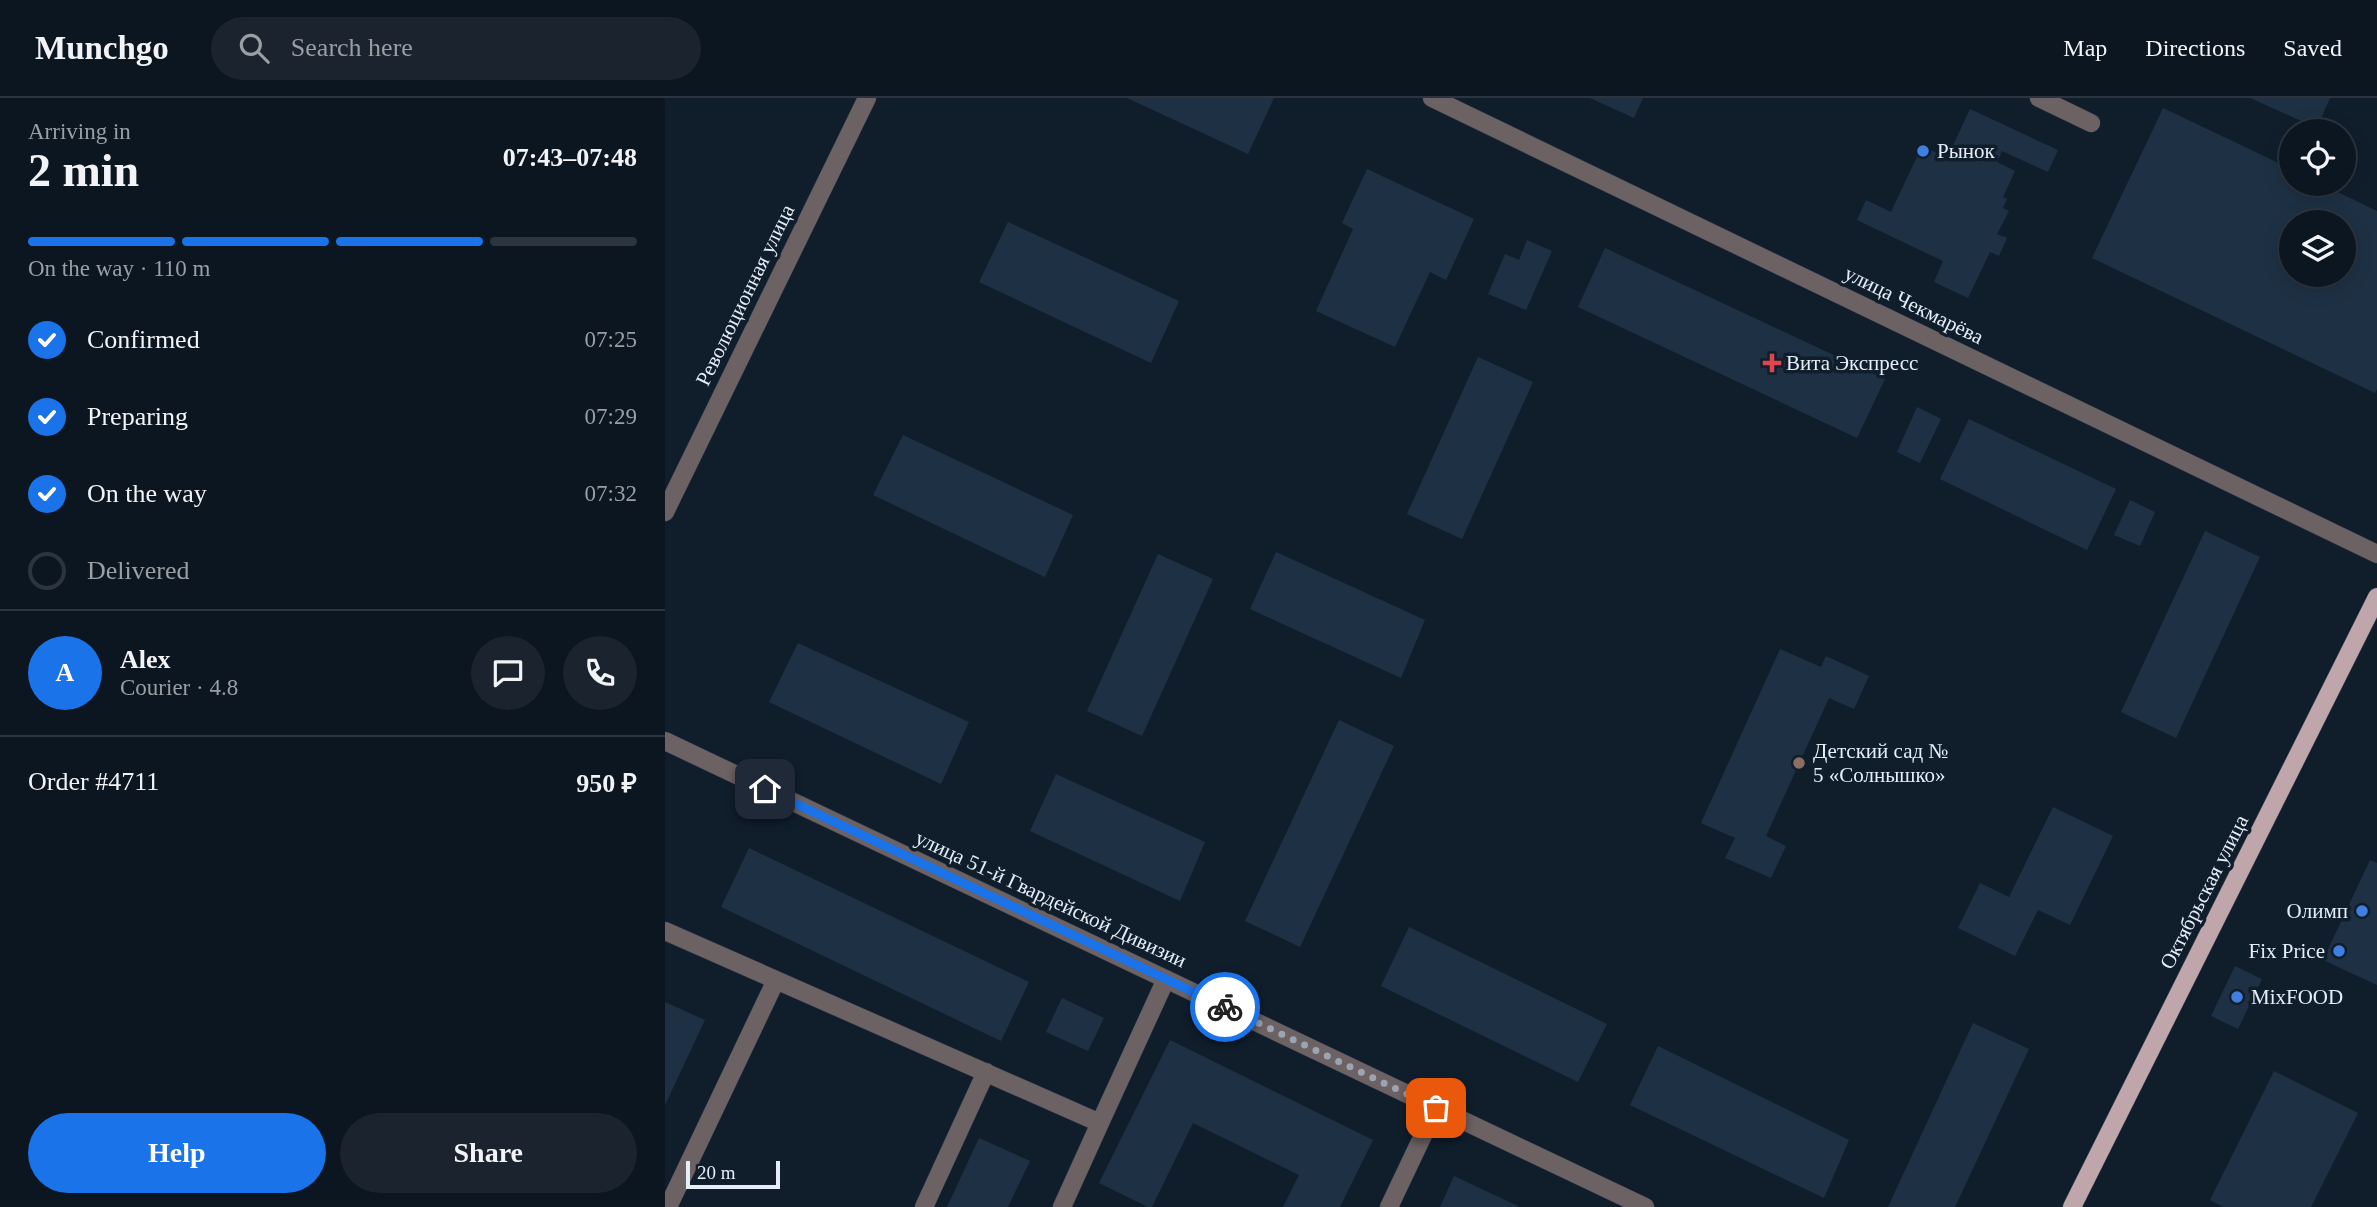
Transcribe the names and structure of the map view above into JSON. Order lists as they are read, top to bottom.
{
  "streets": {
    "main road": ["Октябрьская улица"],
    "street": ["Революционная улица", "улица Чекмарёва", "улица 51-й Гвардейской Дивизии"]
  },
  "places": {
    "other": [
      "Рынок",
      "Детский сад № 5 «Солнышко»",
      "Олимп",
      "Fix Price",
      "MixFOOD"
    ],
    "health": ["Вита Экспресс"]
  },
  "scale_bar": "20 m",
  "page": {
    "header": "Munchgo",
    "search": "Search here",
    "nav": ["Map", "Directions", "Saved"],
    "heading": ["2 min", "Arriving in", "07:43–07:48"],
    "panel": [
      "Alex",
      "Courier · 4.8",
      "Order #4711",
      "950 ₽"
    ],
    "bar": "On the way · 110 m",
    "list": [
      ["Confirmed", "07:25"],
      ["Preparing", "07:29"],
      ["On the way", "07:32"],
      "Delivered"
    ],
    "round": "A",
    "buttons": ["Help", "Share"],
    "scale": "20 m"
  }
}
